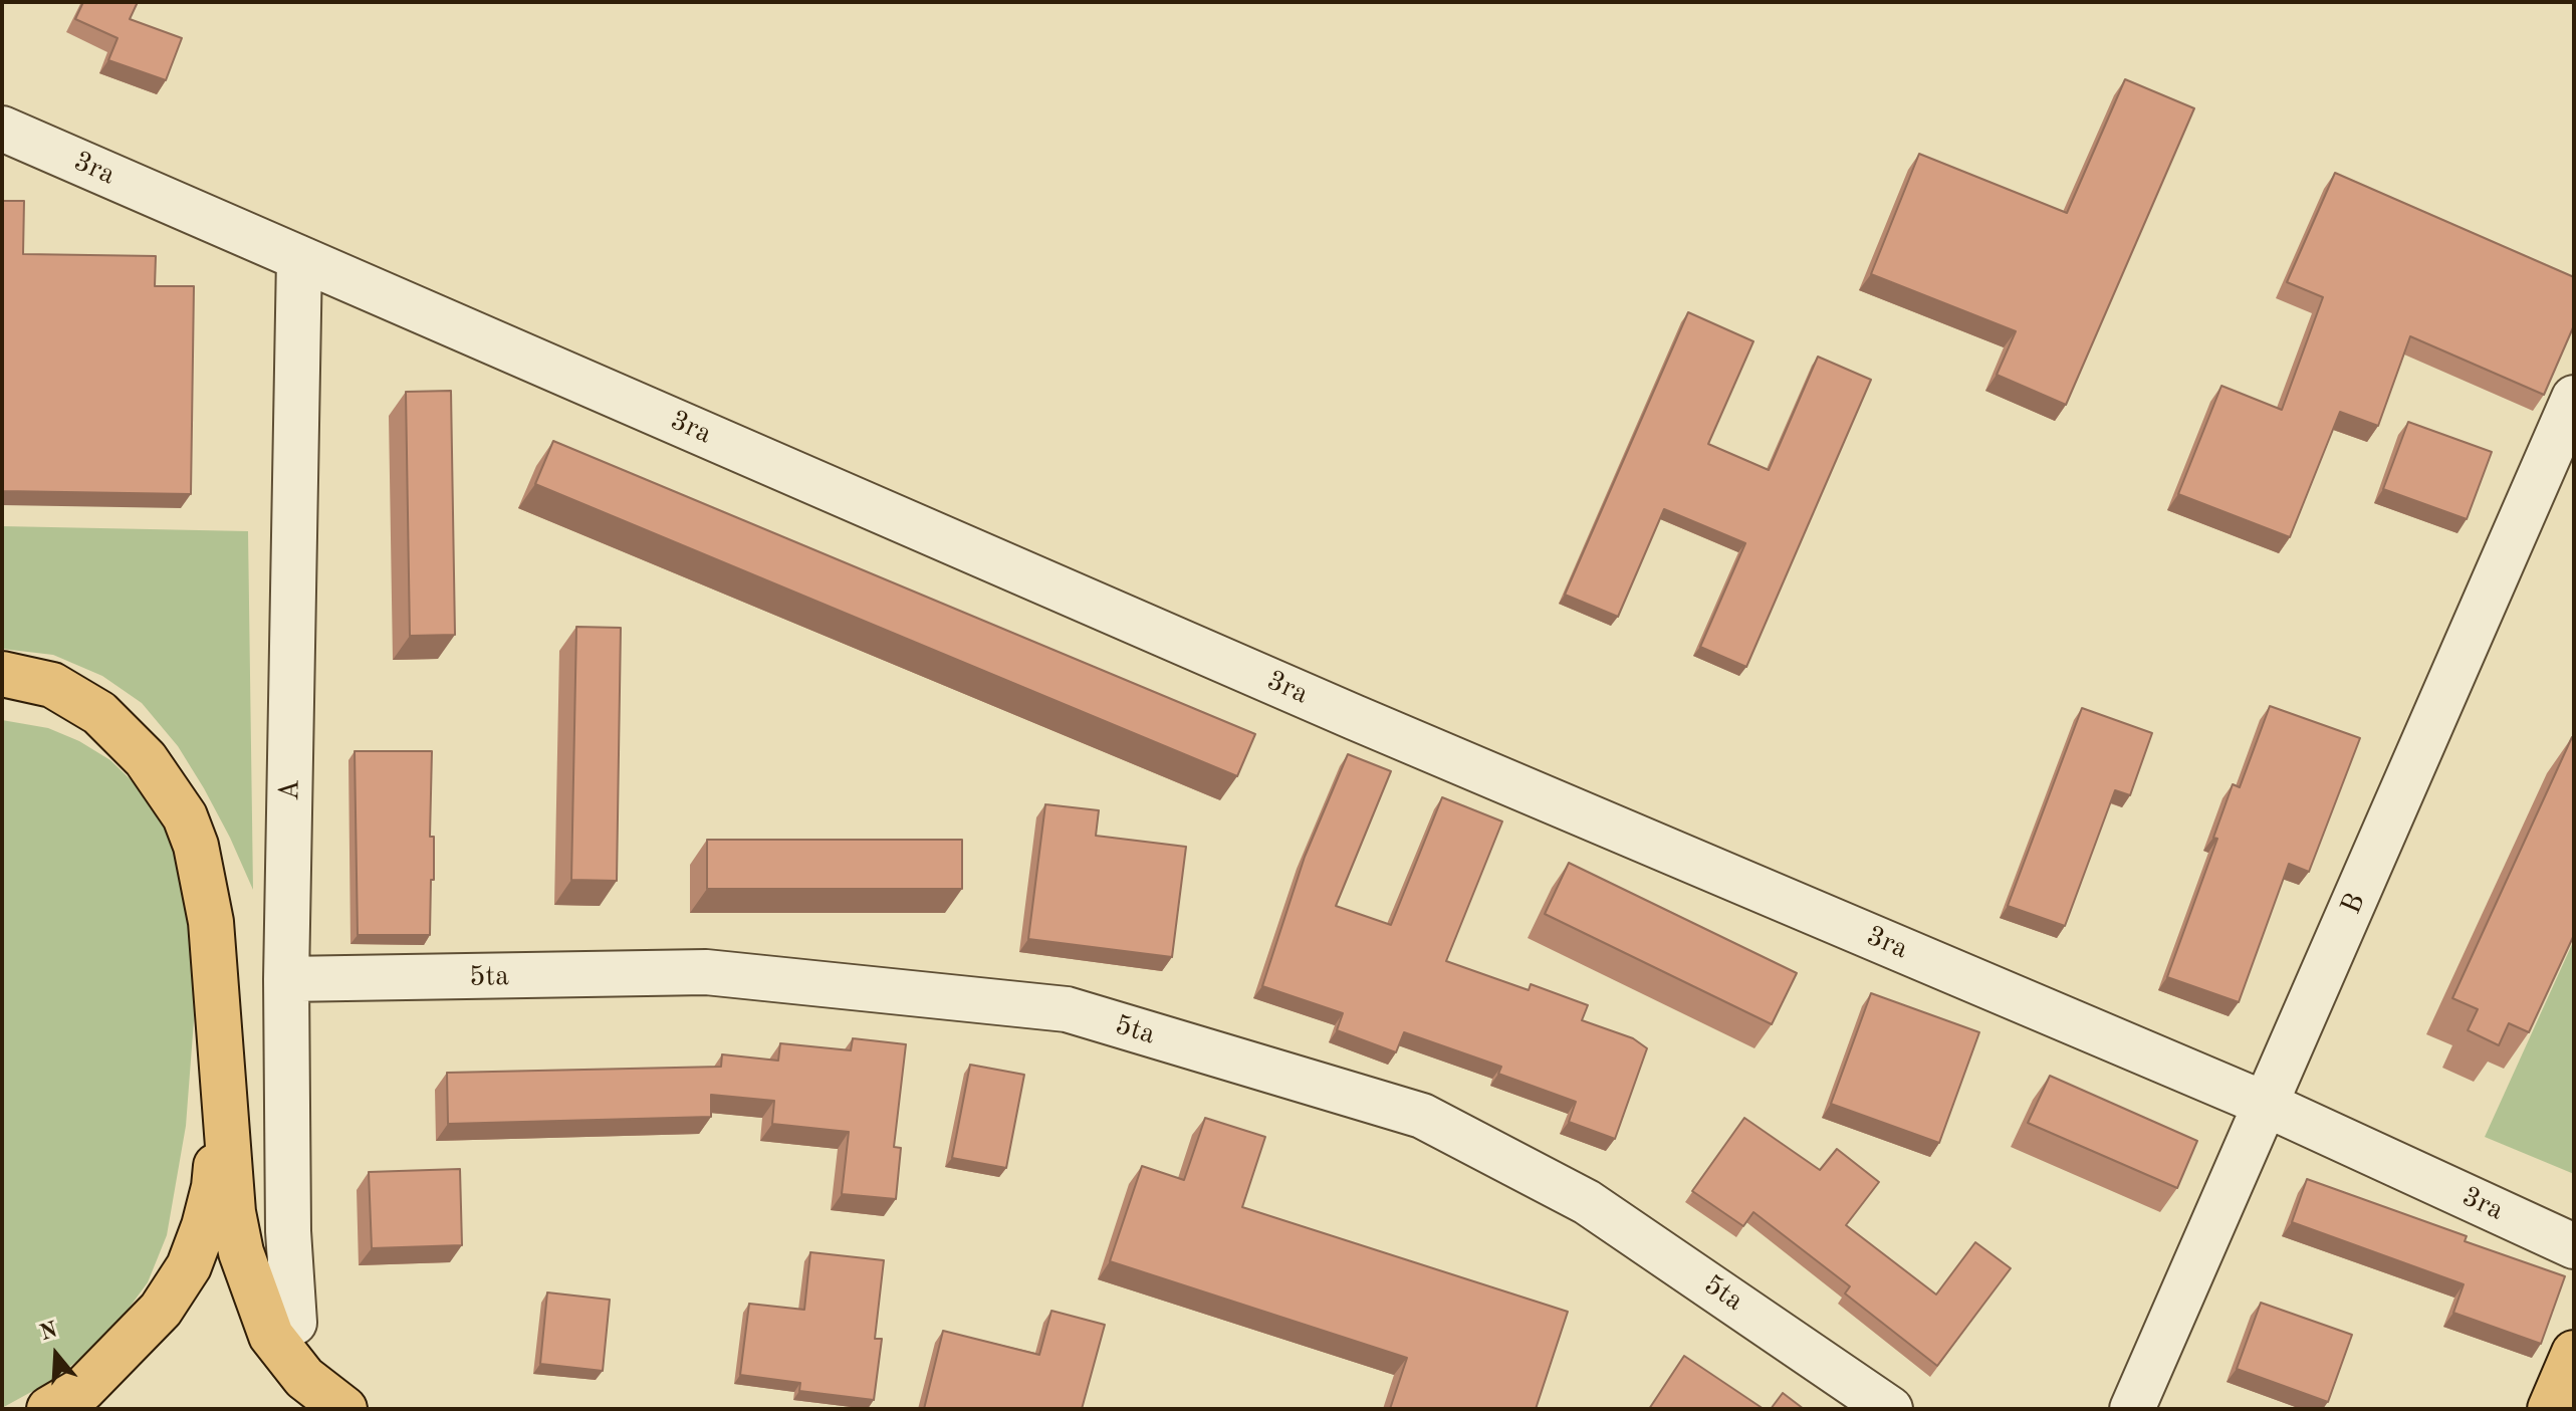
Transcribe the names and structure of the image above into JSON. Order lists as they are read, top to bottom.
{
  "streets": {
    "street": [
      "3ra",
      "A",
      "B",
      "5ta"
    ]
  },
  "crossings": [
    ["3ra", "A"],
    ["3ra", "B"],
    ["A", "5ta"]
  ],
  "north": "top"
}
